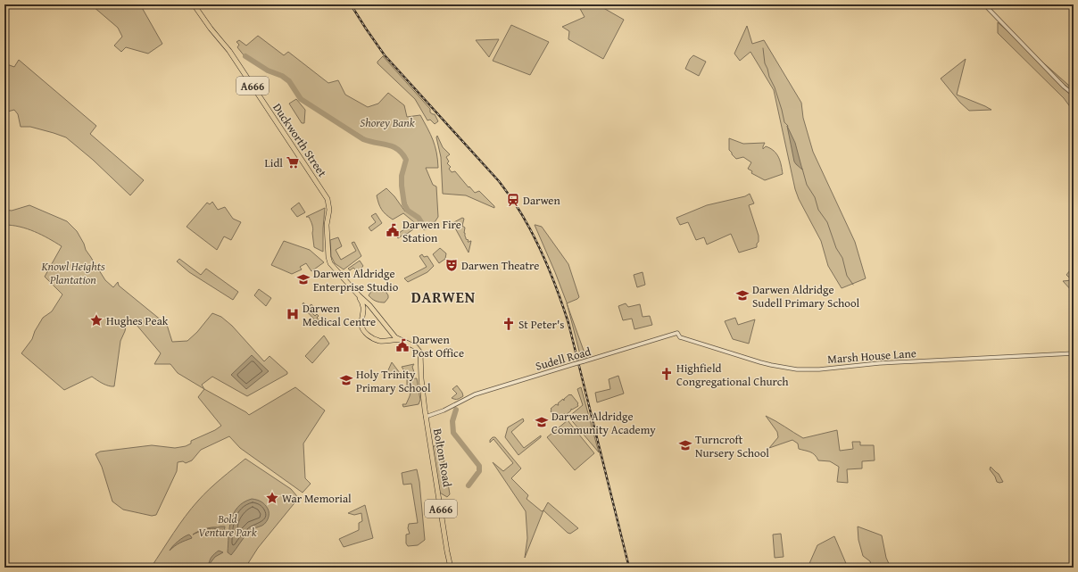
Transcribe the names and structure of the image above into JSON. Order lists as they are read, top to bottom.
{
  "streets": {
    "highway": ["A666", "Duckworth Street", "Bolton Road"],
    "street": ["Marsh House Lane", "Sudell Road"]
  },
  "crossings": [
    ["A666", "Duckworth Street"],
    ["A666", "Bolton Road"],
    ["Marsh House Lane", "Sudell Road"],
    ["Sudell Road", "Bolton Road"]
  ],
  "districts": ["DARWEN"],
  "parks": ["Shorey Bank", "Knowl Heights Plantation", "Bold Venture Park"],
  "places": {
    "supermarket": ["Lidl"],
    "station": ["Darwen"],
    "public building": ["Darwen Fire Station", "Darwen Post Office"],
    "theatre": ["Darwen Theatre"],
    "school or university": [
      "Darwen Aldridge Enterprise Studio",
      "Darwen Aldridge Sudell Primary School",
      "Holy Trinity Primary School",
      "Darwen Aldridge Community Academy",
      "Turncroft Nursery School"
    ],
    "hospital": ["Darwen Medical Centre"],
    "place": ["Hughes Peak", "War Memorial"],
    "church": ["St Peter's", "Highfield Congregational Church"]
  }
}
